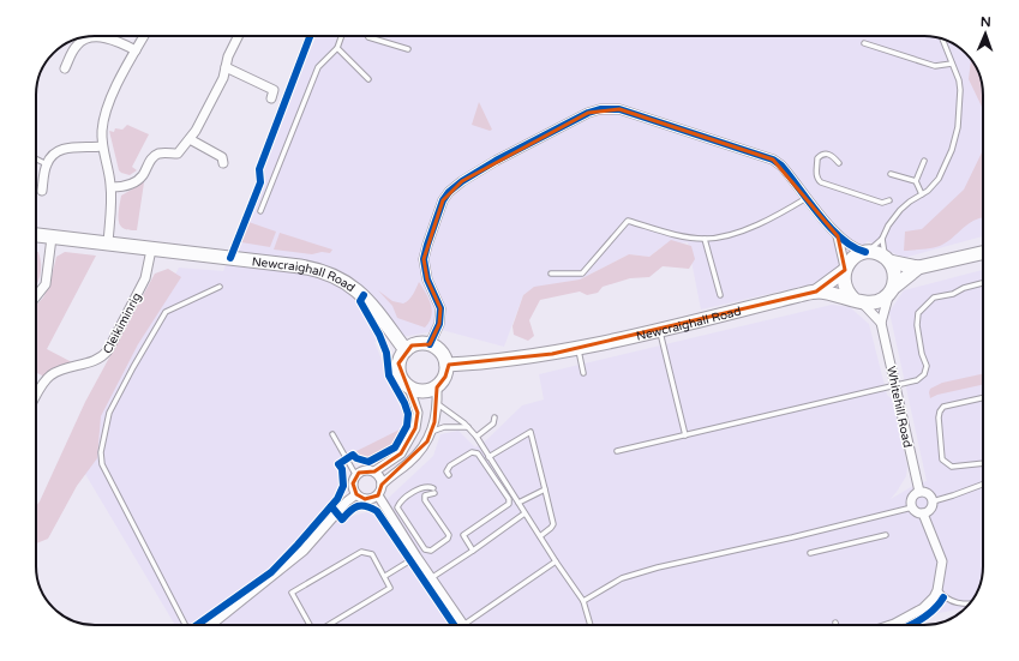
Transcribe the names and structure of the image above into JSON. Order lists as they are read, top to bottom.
{
  "streets": {
    "main road": ["Newcraighall Road"],
    "street": ["Cleikiminrig", "Whitehill Road"]
  },
  "crossings": [
    ["Newcraighall Road", "Cleikiminrig"],
    ["Newcraighall Road", "Whitehill Road"]
  ],
  "north": "top"
}
